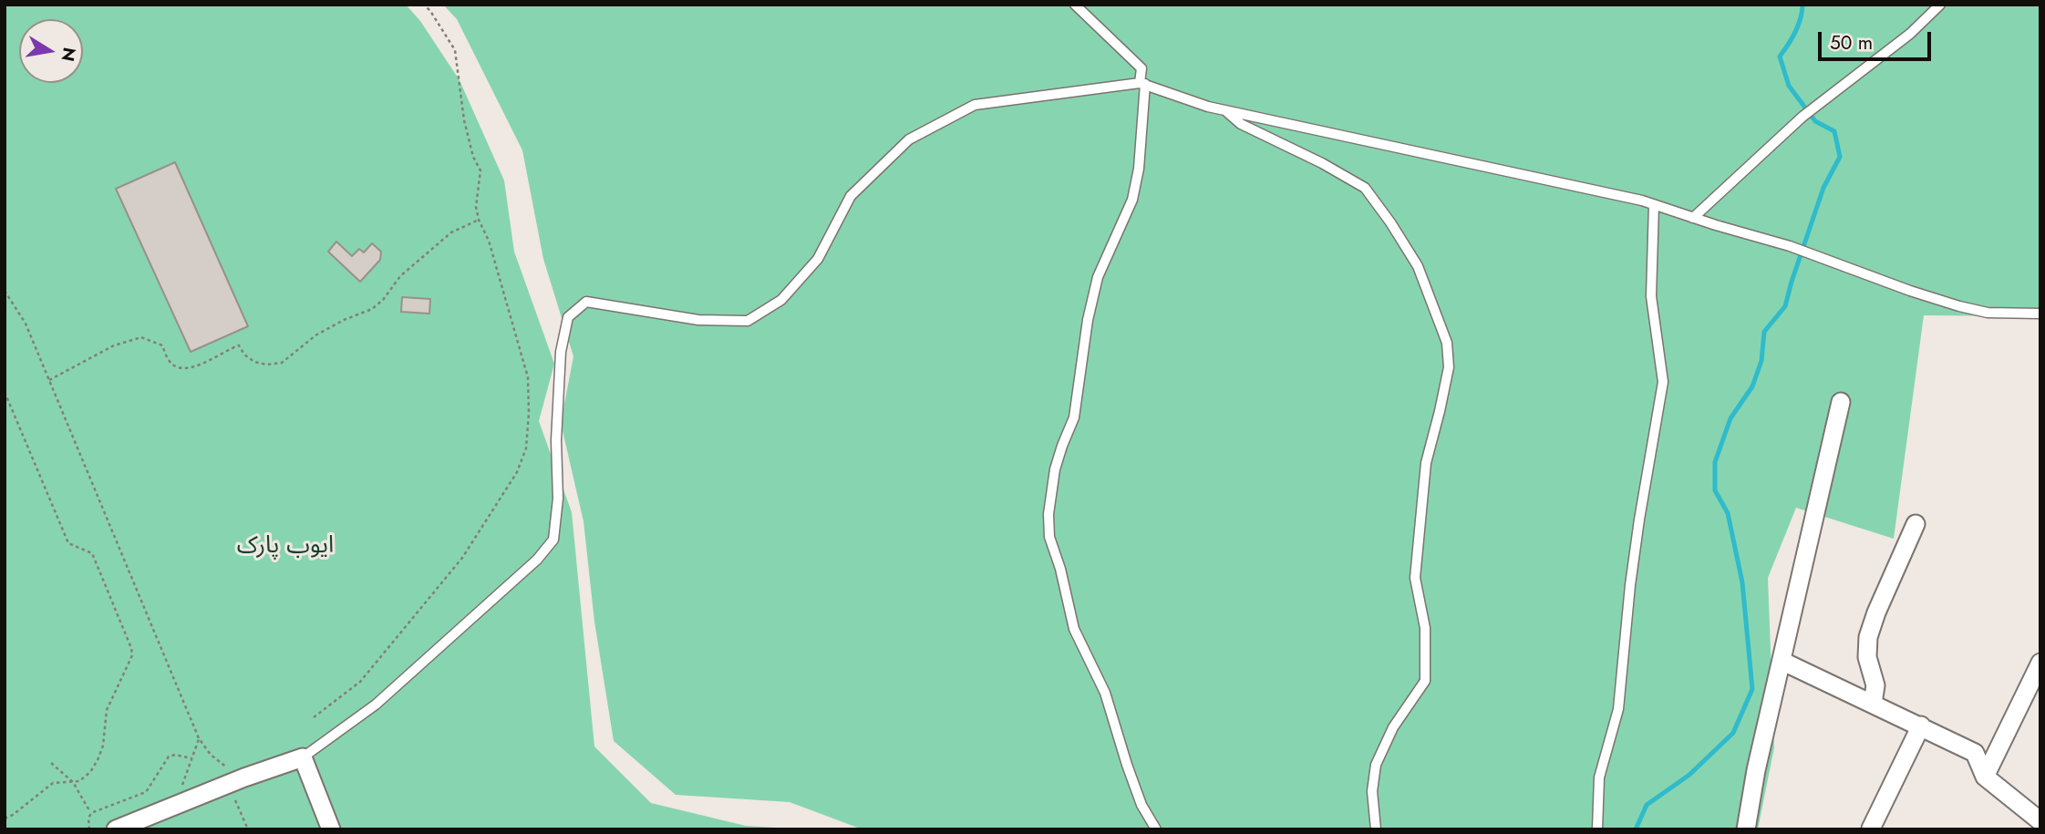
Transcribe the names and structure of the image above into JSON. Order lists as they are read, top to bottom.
{
  "parks": ["ایوب پارک"],
  "scale_bar": "50 m",
  "north": "right"
}
